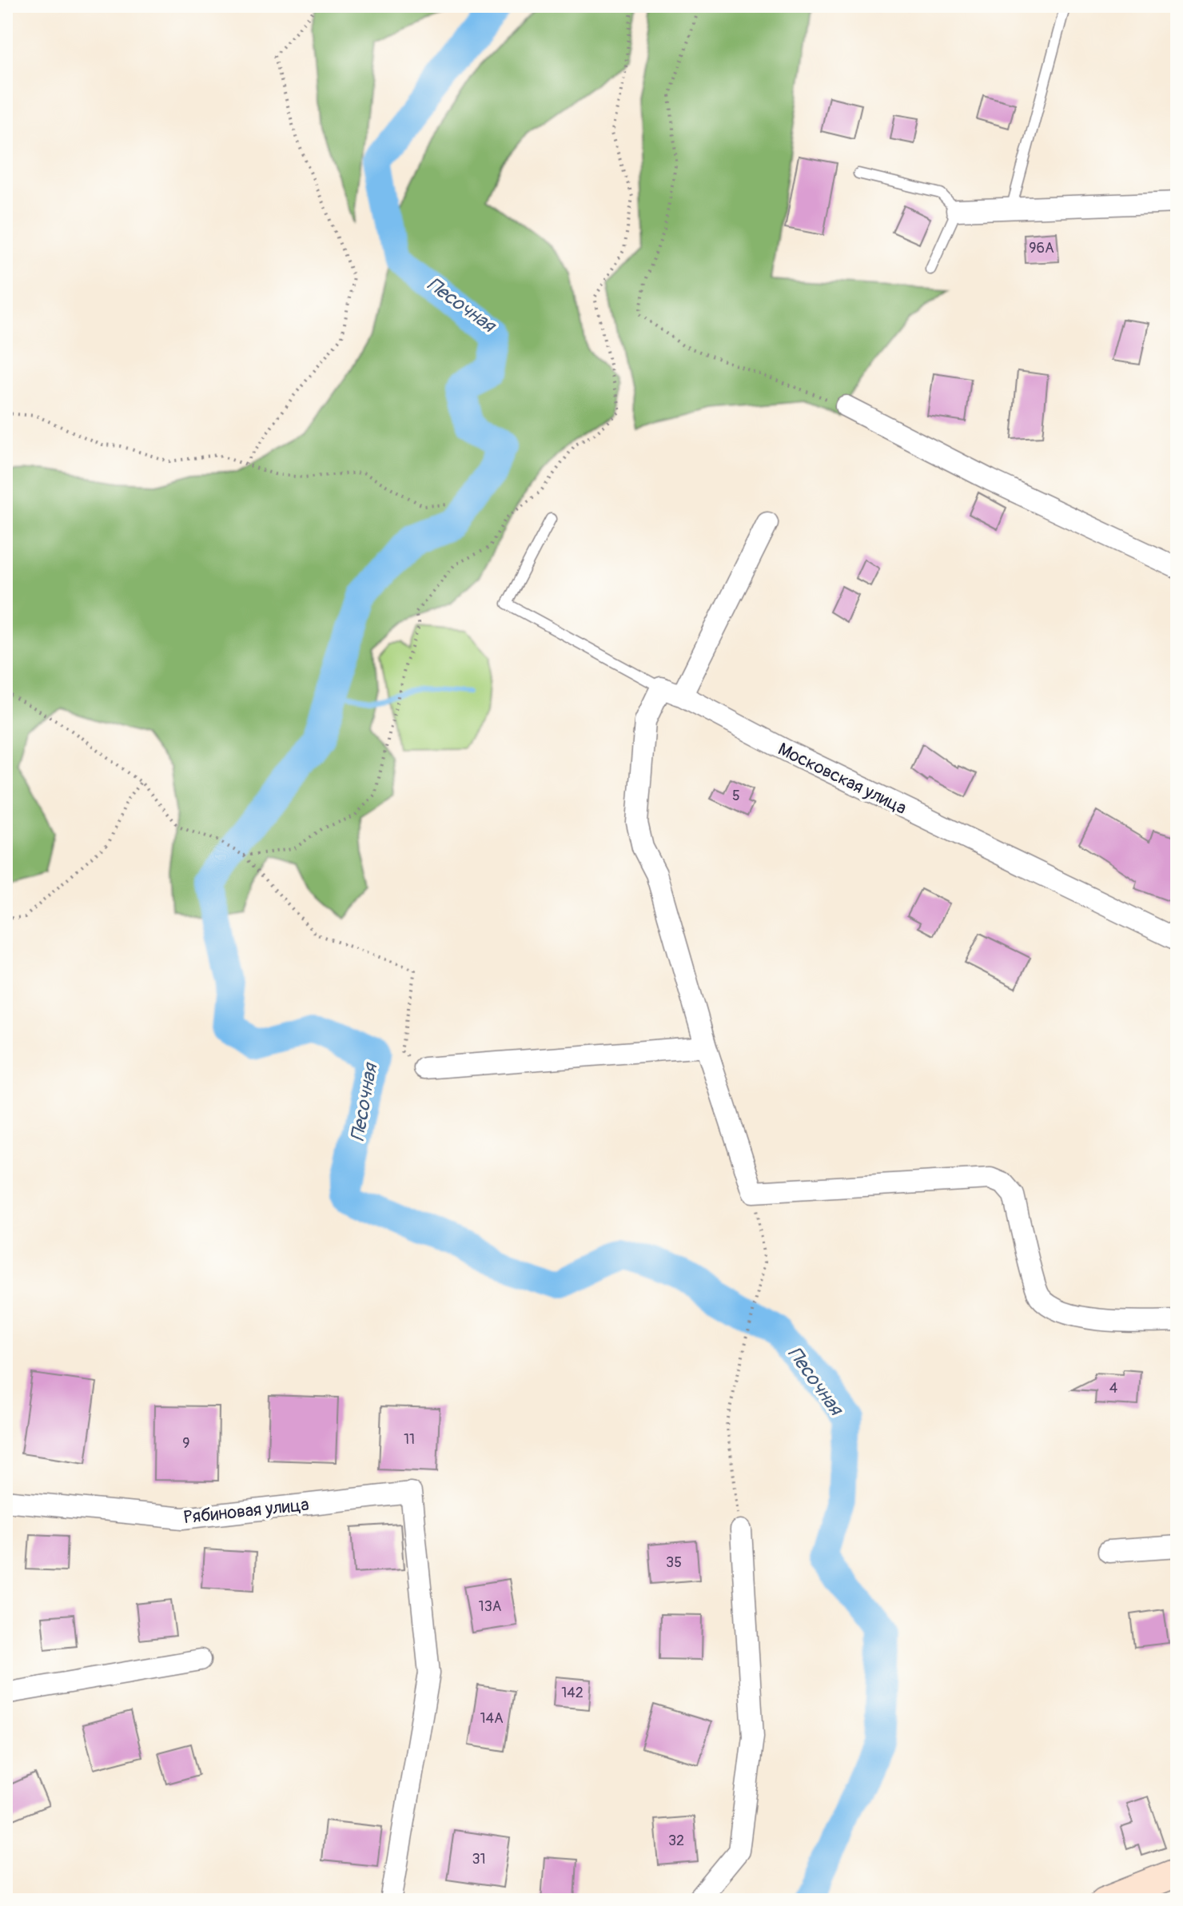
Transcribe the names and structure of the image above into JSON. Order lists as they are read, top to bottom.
{
  "streets": {
    "street": ["Московская улица", "Рябиновая улица"]
  },
  "water": ["Песочная"],
  "house_numbers": [
    "96А",
    "5",
    "4",
    "11",
    "9",
    "35",
    "13А",
    "142",
    "14А",
    "32",
    "31"
  ]
}
